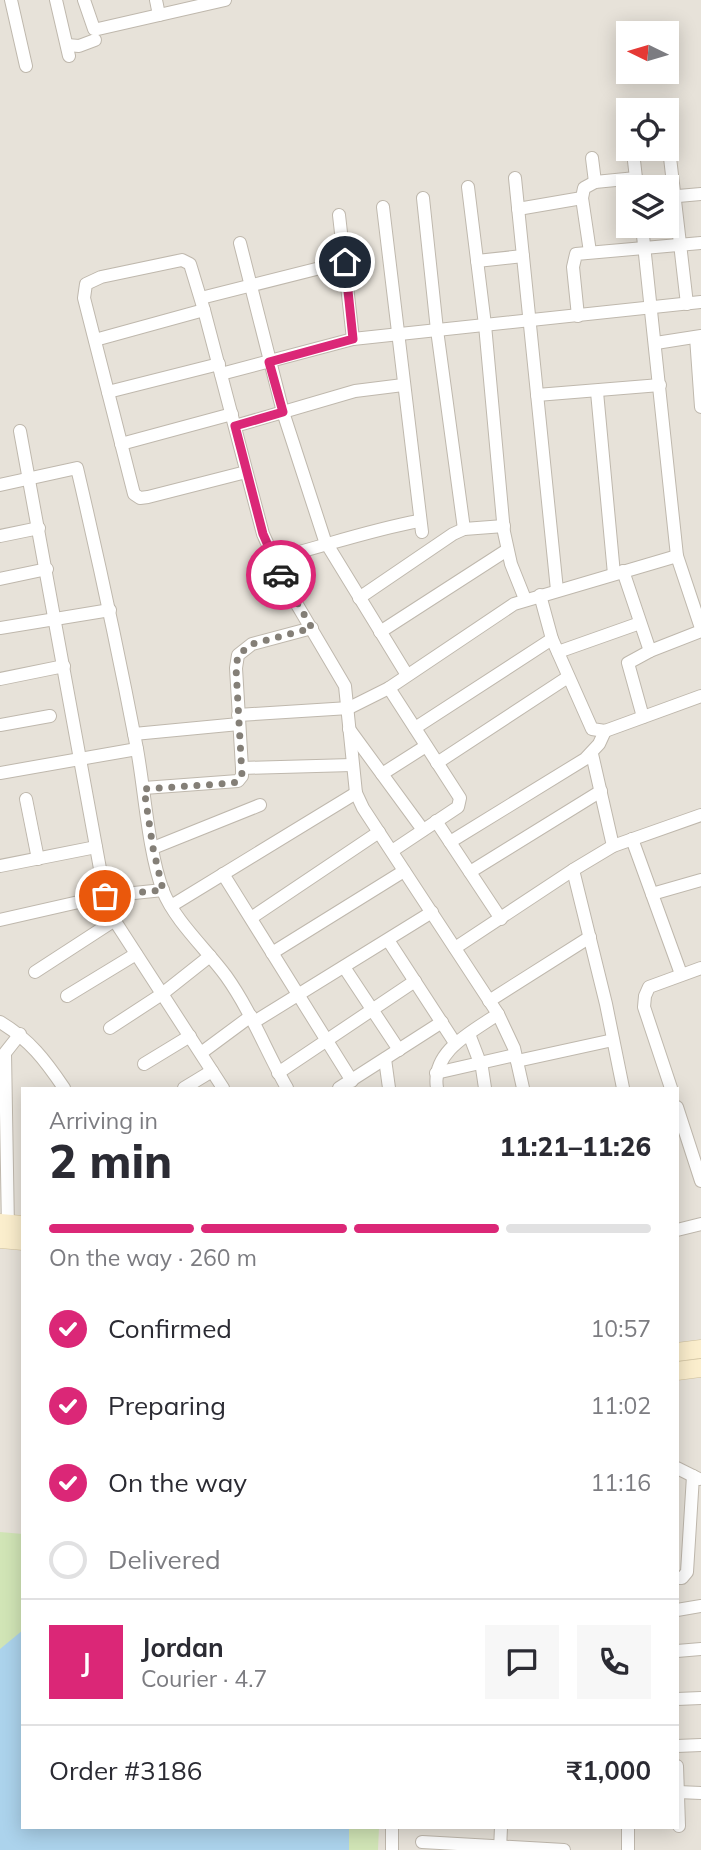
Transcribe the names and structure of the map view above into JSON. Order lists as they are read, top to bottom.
{
  "north": "left",
  "page": {
    "heading": ["2 min", "Arriving in", "11:21–11:26"],
    "panel": [
      "Jordan",
      "Courier · 4.7",
      "Order #3186",
      "₹1,000"
    ],
    "bar": "On the way · 260 m",
    "list": [
      ["Confirmed", "10:57"],
      ["Preparing", "11:02"],
      ["On the way", "11:16"],
      "Delivered"
    ],
    "round": "J"
  }
}
